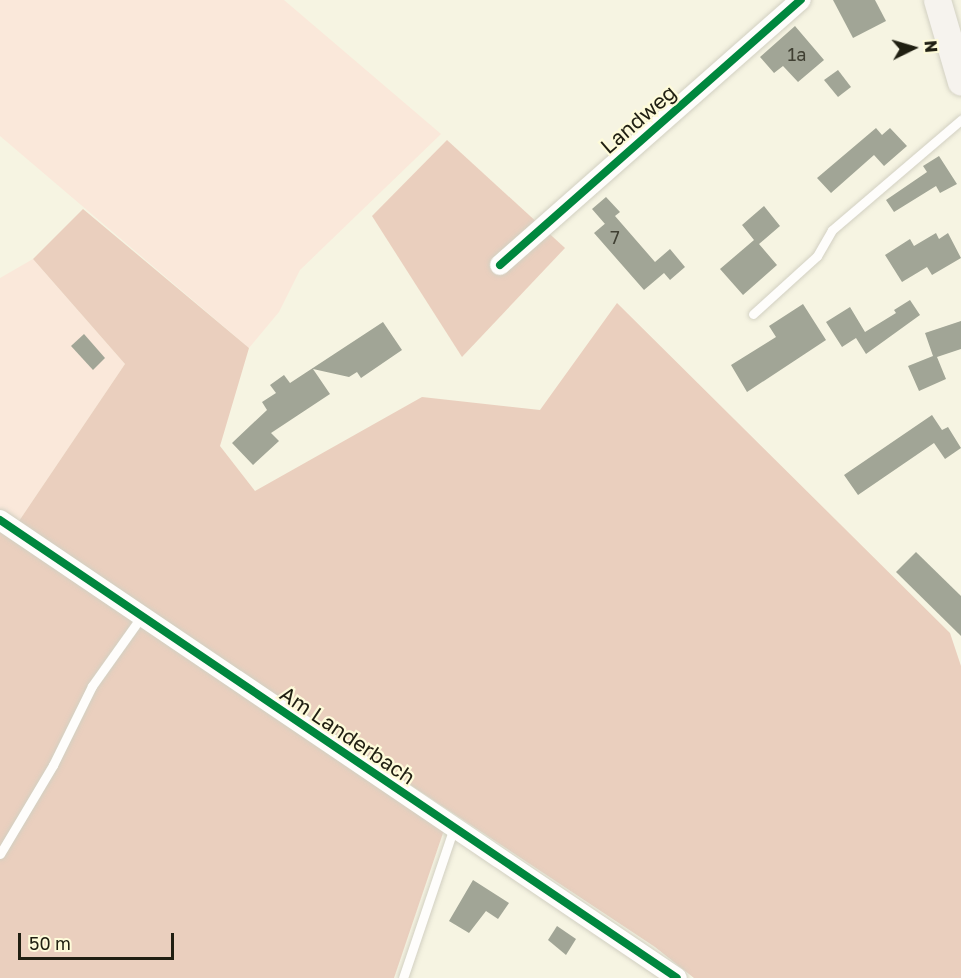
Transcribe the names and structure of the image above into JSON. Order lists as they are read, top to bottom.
{
  "streets": {
    "street": ["Landweg", "Am Landerbach"]
  },
  "house_numbers": ["1a", "7"],
  "scale_bar": "50 m",
  "north": "right"
}
